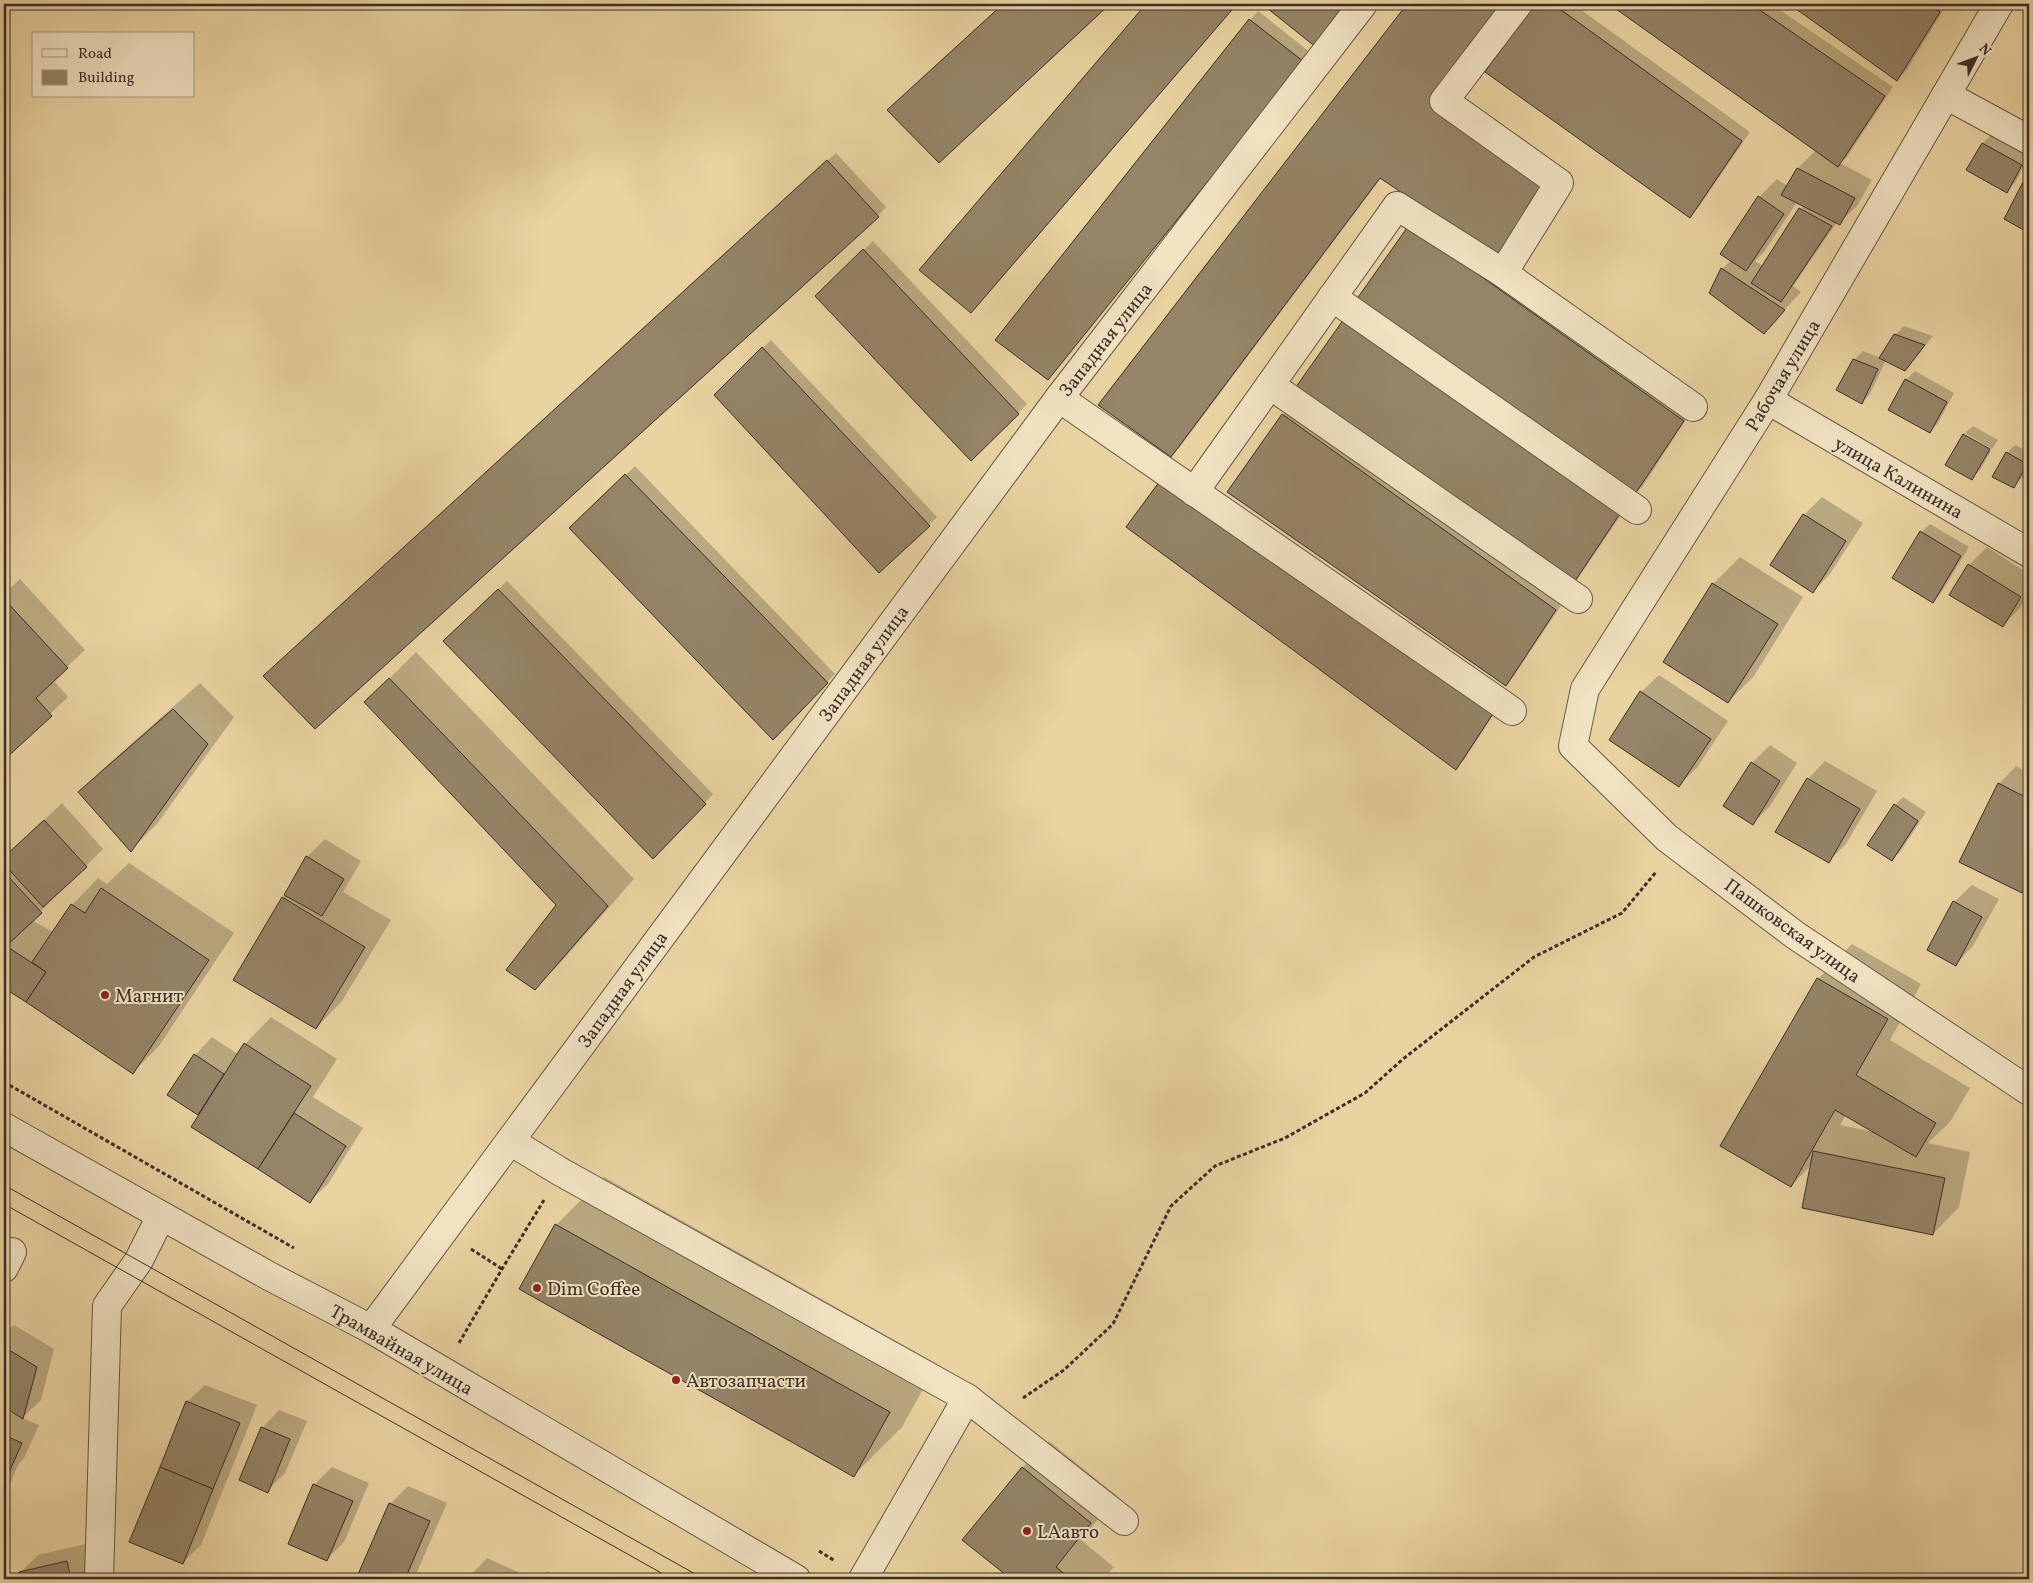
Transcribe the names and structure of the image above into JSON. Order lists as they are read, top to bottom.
{
  "streets": {
    "street": [
      "Западная улица",
      "Рабочая улица",
      "улица Калинина",
      "Пашковская улица",
      "Трамвайная улица"
    ]
  },
  "crossings": [
    ["Западная улица", "Трамвайная улица"],
    ["Рабочая улица", "улица Калинина"],
    ["Рабочая улица", "Пашковская улица"]
  ],
  "places": [
    "Магнит",
    "Dim Coffee",
    "Автозапчасти",
    "LAавто"
  ],
  "legend": ["Road", "Building"],
  "north": "top right"
}
